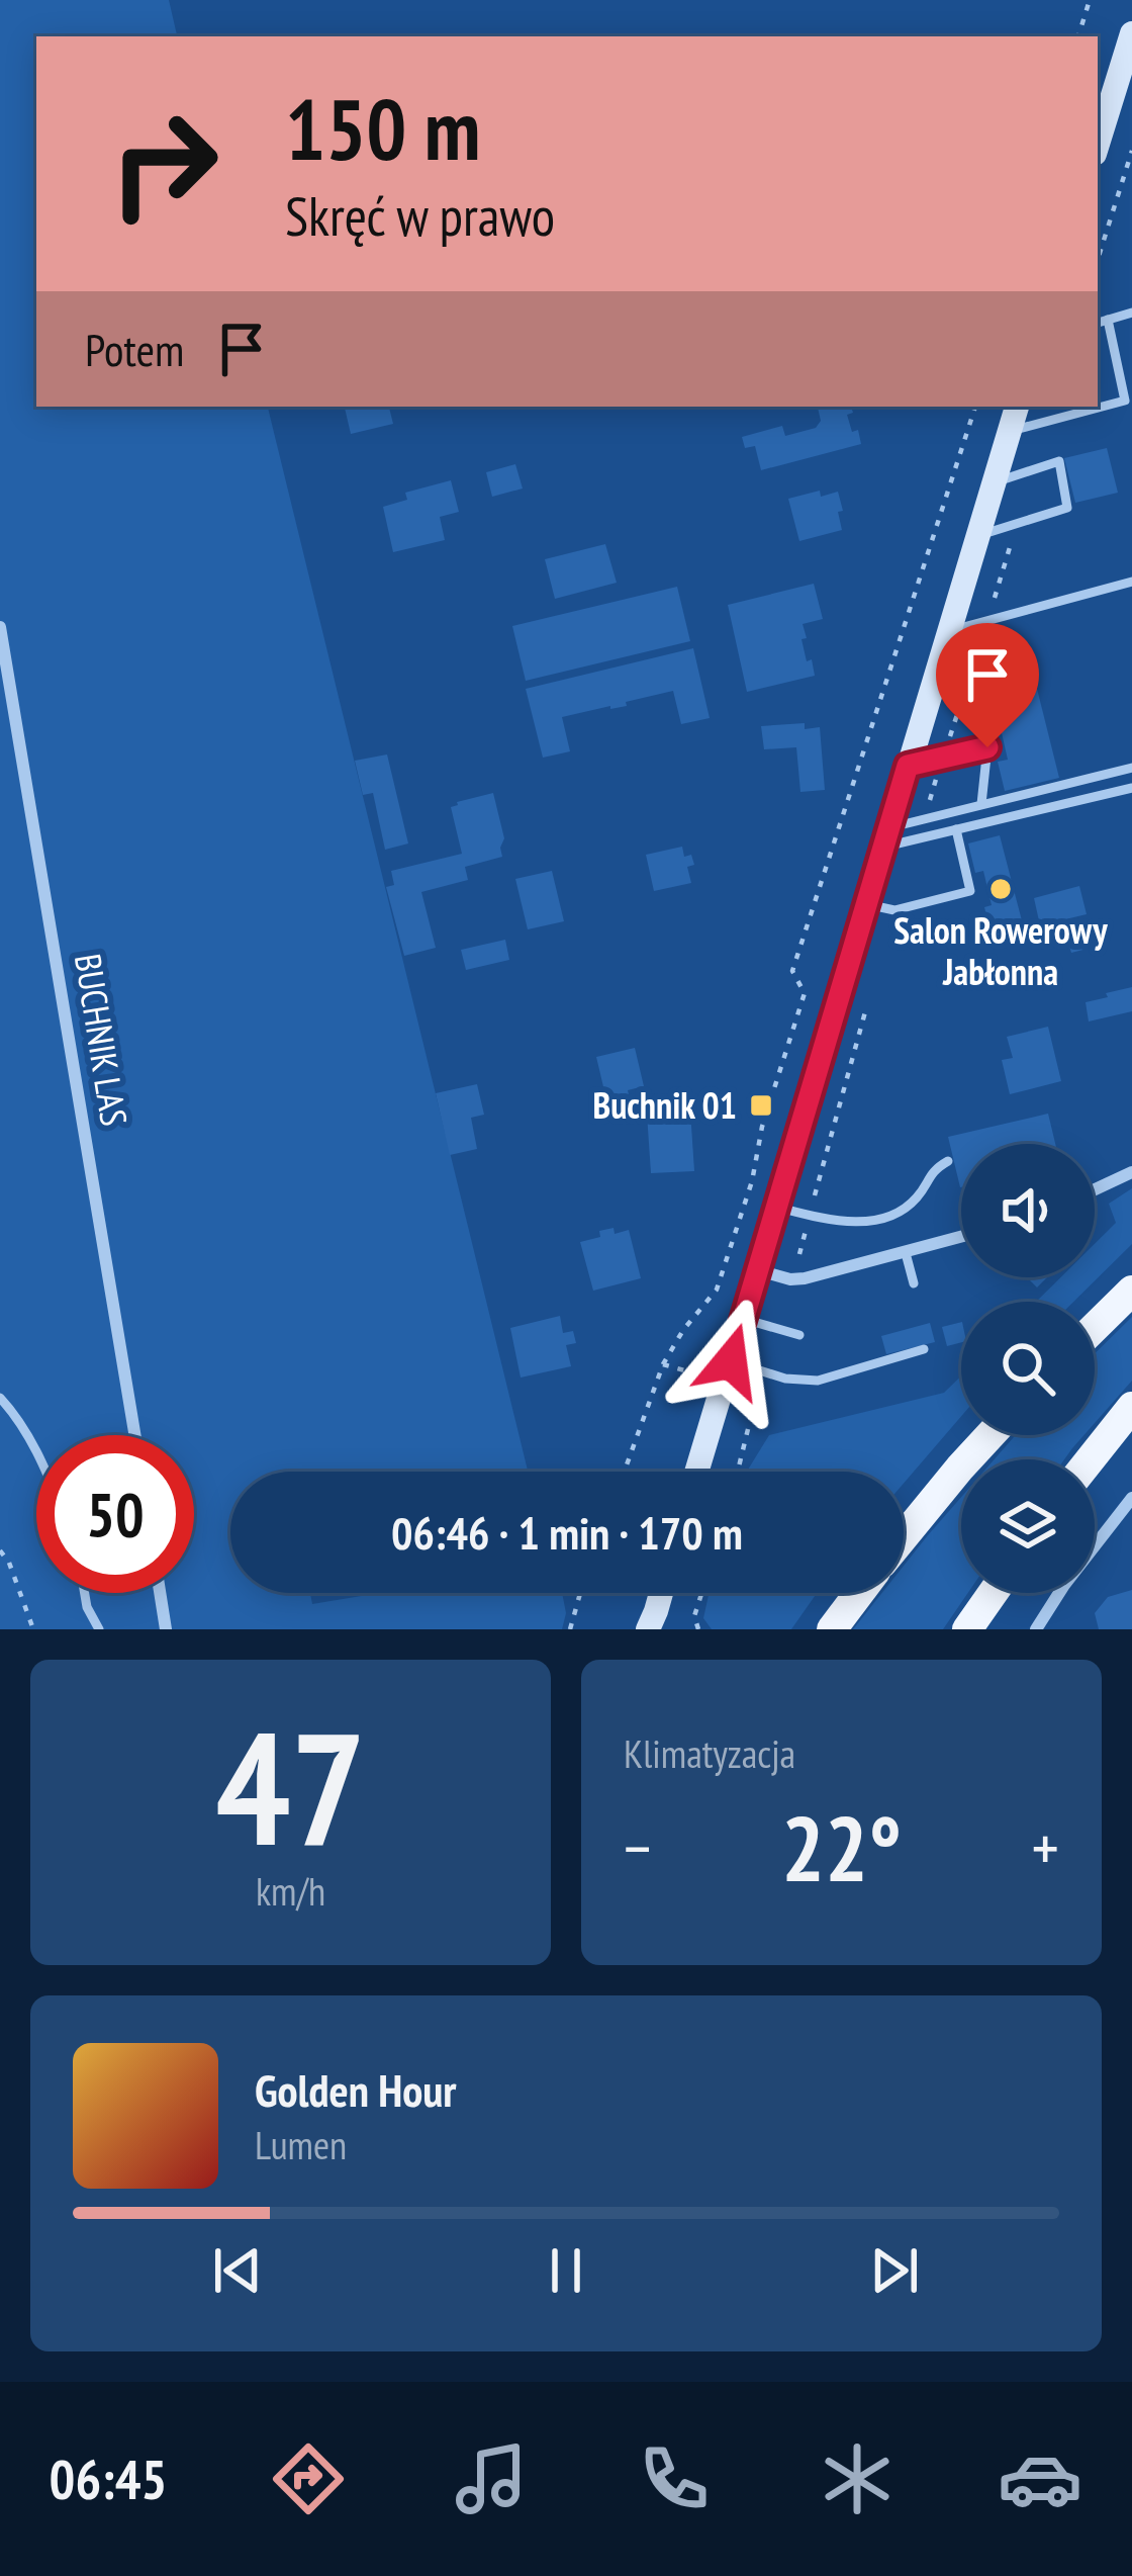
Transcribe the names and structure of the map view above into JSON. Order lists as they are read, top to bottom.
{
  "streets": {
    "street": ["BUCHNIK LAS"]
  },
  "places": {
    "other": ["Salon Rowerowy Jabłonna"],
    "transit": ["Buchnik 01"]
  },
  "page": {
    "turn": ["150 m", "Skręć w prawo"],
    "then": "Potem",
    "limit": "50",
    "trip": "06:46 · 1 min · 170 m",
    "tile": [
      ["47", "km/h"],
      "Klimatyzacja"
    ],
    "heat": ["−", "22°", "+"],
    "song": ["Golden Hour", "Lumen"],
    "tabs": "06:45"
  }
}
